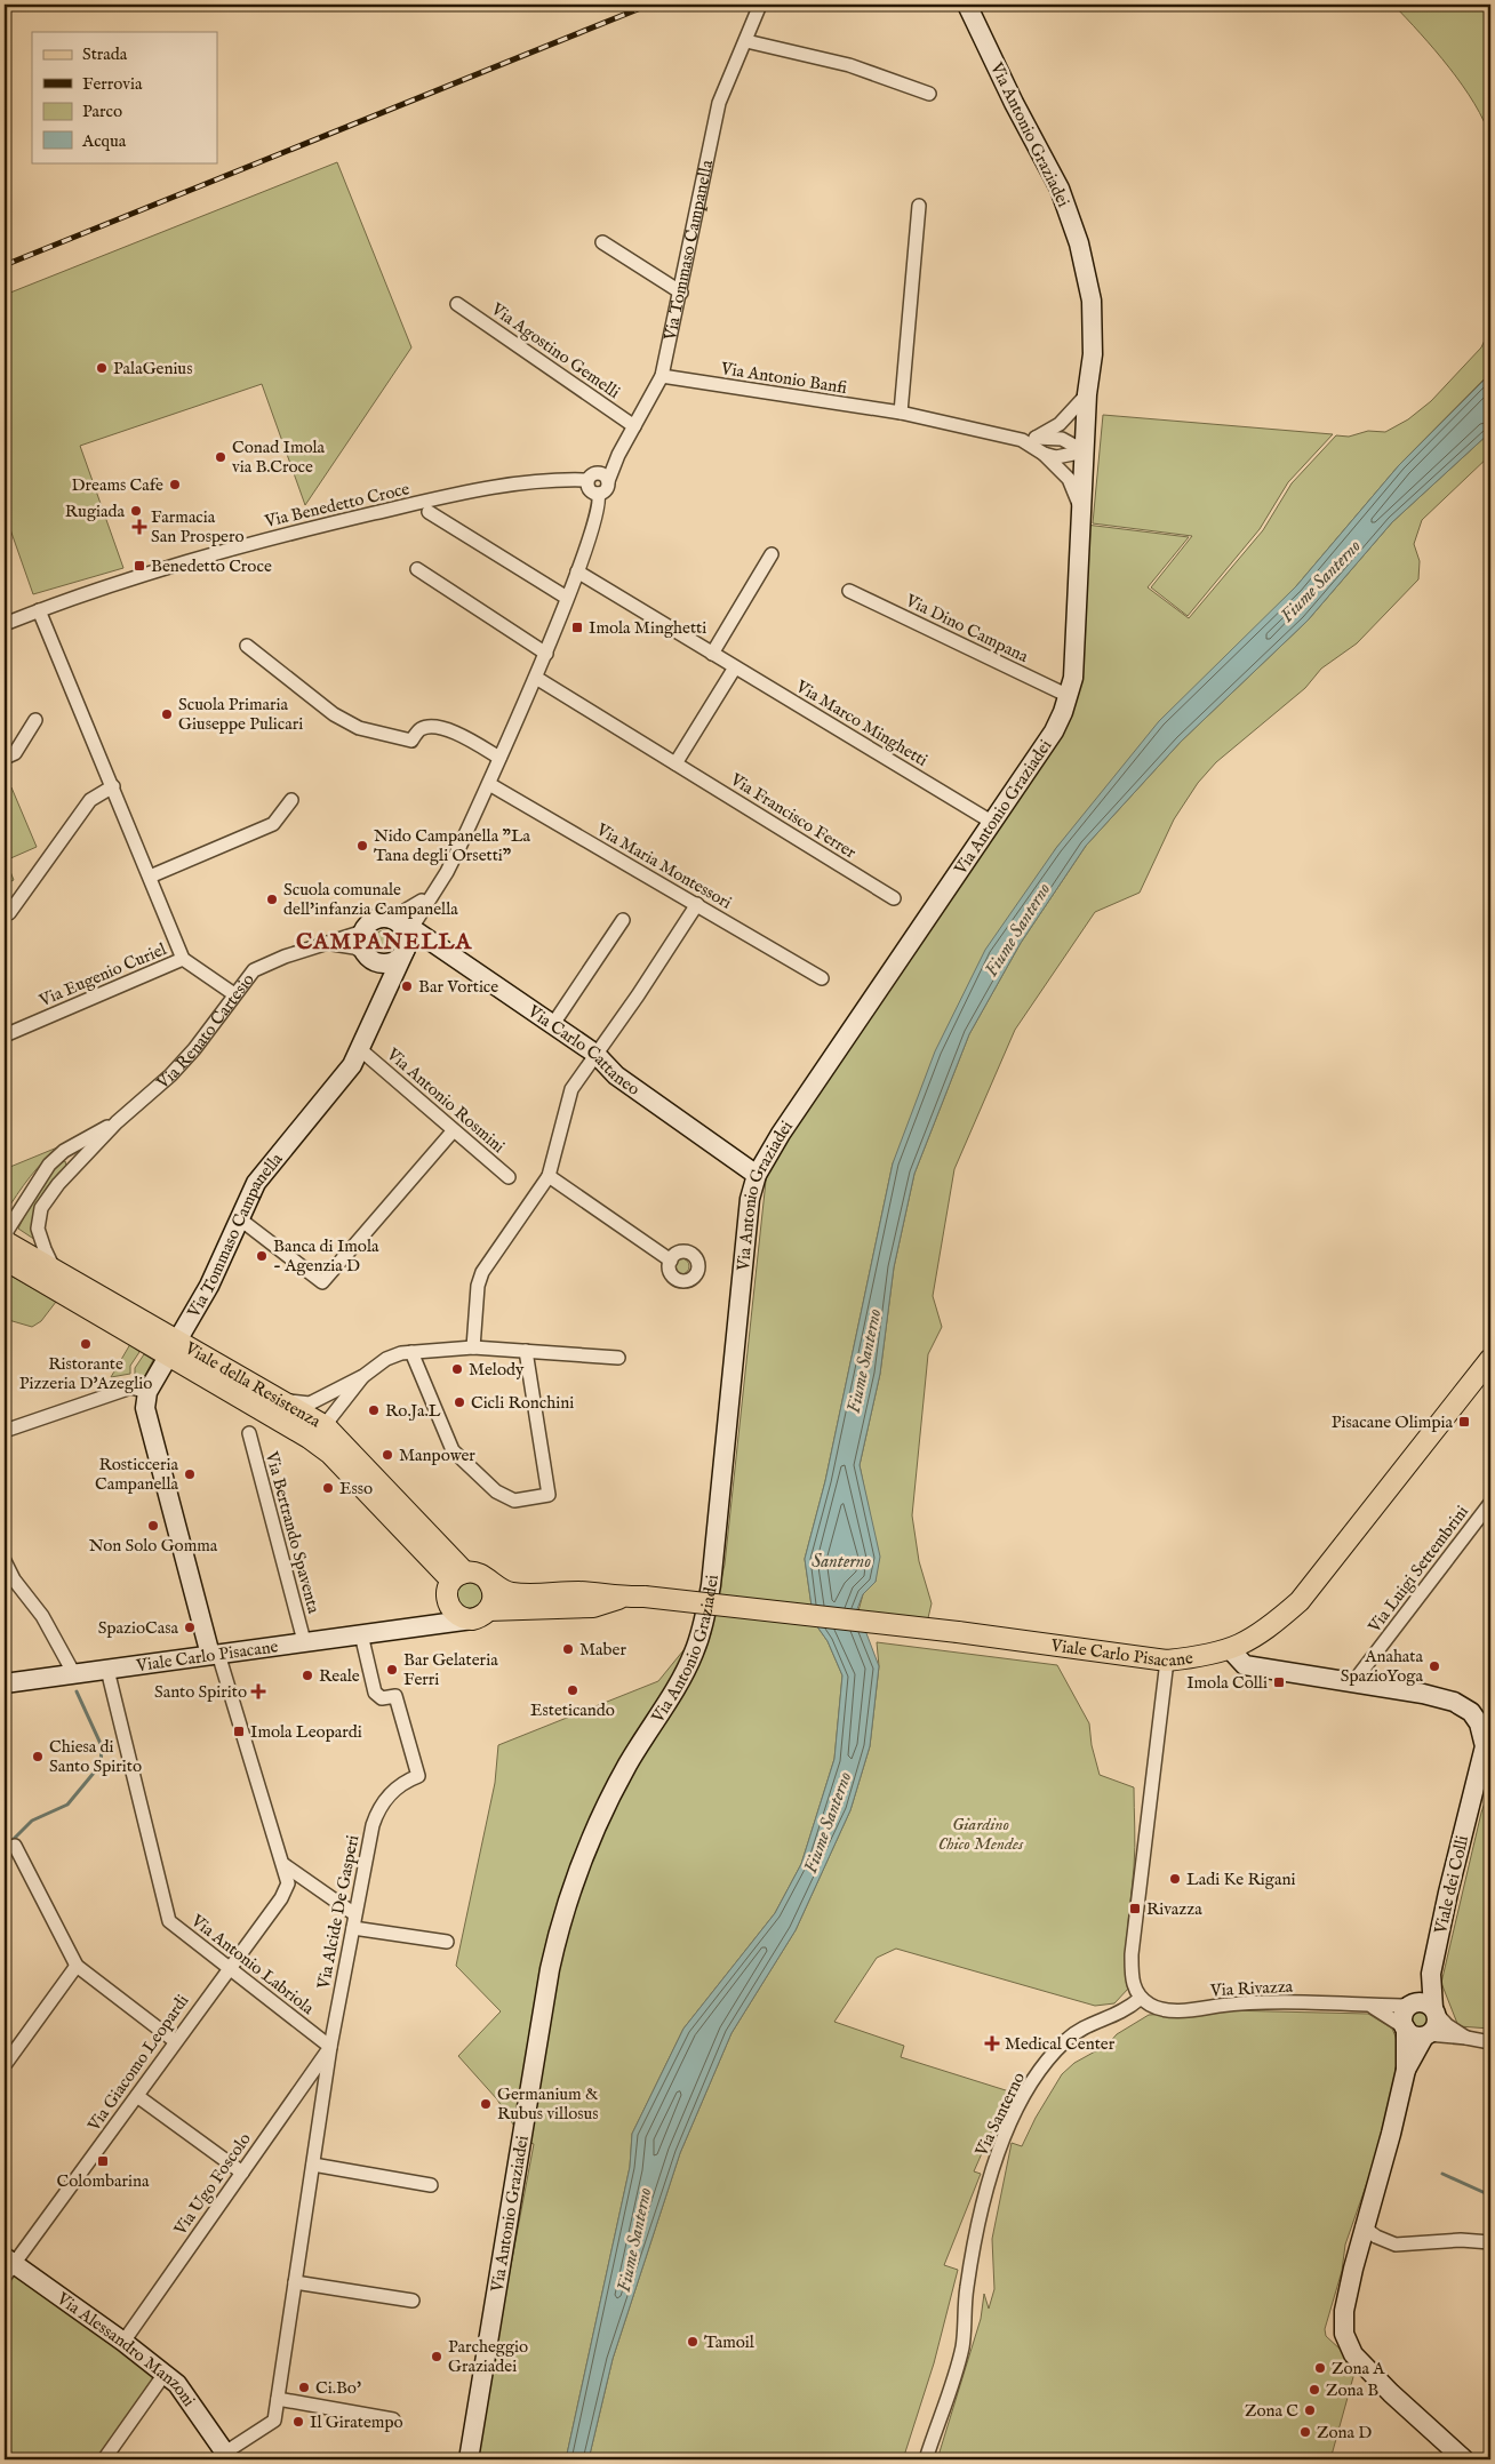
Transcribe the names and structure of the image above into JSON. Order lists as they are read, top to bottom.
{
  "streets": {
    "main road": ["Viale della Resistenza", "Viale Carlo Pisacane"],
    "street": [
      "Via Antonio Graziadei",
      "Via Tommaso Campanella",
      "Via Agostino Gemelli",
      "Via Antonio Banfi",
      "Via Benedetto Croce",
      "Via Dino Campana",
      "Via Marco Minghetti",
      "Via Francisco Ferrer",
      "Via Maria Montessori",
      "Via Eugenio Curiel",
      "Via Renato Cartesio",
      "Via Carlo Cattaneo",
      "Via Antonio Rosmini",
      "Via Bertrando Spaventa",
      "Via Luigi Settembrini",
      "Viale dei Colli",
      "Via Alcide De Gasperi",
      "Via Antonio Labriola",
      "Via Rivazza",
      "Via Giacomo Leopardi",
      "Via Santerno",
      "Via Ugo Foscolo",
      "Via Alessandro Manzoni"
    ]
  },
  "crossings": [
    ["Via Antonio Graziadei", "Via Antonio Banfi"],
    ["Via Antonio Graziadei", "Via Dino Campana"],
    ["Via Antonio Graziadei", "Via Marco Minghetti"],
    ["Via Antonio Graziadei", "Via Carlo Cattaneo"],
    ["Via Tommaso Campanella", "Via Agostino Gemelli"],
    ["Via Tommaso Campanella", "Via Antonio Banfi"],
    ["Via Tommaso Campanella", "Via Benedetto Croce"],
    ["Via Tommaso Campanella", "Via Marco Minghetti"],
    ["Via Tommaso Campanella", "Via Francisco Ferrer"],
    ["Via Tommaso Campanella", "Via Maria Montessori"],
    ["Via Tommaso Campanella", "Via Renato Cartesio"],
    ["Via Tommaso Campanella", "Via Carlo Cattaneo"],
    ["Via Tommaso Campanella", "Via Antonio Rosmini"],
    ["Via Tommaso Campanella", "Viale della Resistenza"],
    ["Via Tommaso Campanella", "Viale Carlo Pisacane"],
    ["Via Tommaso Campanella", "Via Giacomo Leopardi"],
    ["Via Benedetto Croce", "Via Eugenio Curiel"],
    ["Via Eugenio Curiel", "Via Renato Cartesio"],
    ["Via Renato Cartesio", "Via Carlo Cattaneo"],
    ["Via Renato Cartesio", "Viale della Resistenza"],
    ["Viale della Resistenza", "Viale Carlo Pisacane"],
    ["Via Bertrando Spaventa", "Viale Carlo Pisacane"],
    ["Via Luigi Settembrini", "Viale dei Colli"],
    ["Viale Carlo Pisacane", "Viale dei Colli"],
    ["Viale Carlo Pisacane", "Via Alcide De Gasperi"],
    ["Viale Carlo Pisacane", "Via Antonio Labriola"],
    ["Viale Carlo Pisacane", "Via Giacomo Leopardi"],
    ["Viale dei Colli", "Via Rivazza"],
    ["Via Alcide De Gasperi", "Via Antonio Labriola"],
    ["Via Alcide De Gasperi", "Via Ugo Foscolo"],
    ["Via Alcide De Gasperi", "Via Alessandro Manzoni"],
    ["Via Antonio Labriola", "Via Giacomo Leopardi"],
    ["Via Antonio Labriola", "Via Ugo Foscolo"],
    ["Via Rivazza", "Via Santerno"],
    ["Via Giacomo Leopardi", "Via Alessandro Manzoni"],
    ["Via Ugo Foscolo", "Via Alessandro Manzoni"]
  ],
  "districts": ["CAMPANELLA"],
  "water": ["Fiume Santerno", "Santerno"],
  "parks": ["Giardino Chico Mendes"],
  "places": {
    "other": [
      "PalaGenius",
      "Conad Imola via B.Croce",
      "Dreams Cafe",
      "Rugiada",
      "Scuola Primaria Giuseppe Pulicari",
      "Nido Campanella \"La Tana degli Orsetti\"",
      "Scuola comunale dell'infanzia Campanella",
      "Bar Vortice",
      "Banca di Imola - Agenzia D",
      "Ristorante Pizzeria D'Azeglio",
      "Melody",
      "Cicli Ronchini",
      "Ro.Ja.L",
      "Manpower",
      "Rosticceria Campanella",
      "Esso",
      "Non Solo Gomma",
      "SpazioCasa",
      "Maber",
      "Anahata SpazioYoga",
      "Bar Gelateria Ferri",
      "Reale",
      "Esteticando",
      "Chiesa di Santo Spirito",
      "Ladi Ke Rigani",
      "Germanium & Rubus villosus",
      "Tamoil",
      "Parcheggio Graziadei",
      "Zona A",
      "Ci.Bo'",
      "Zona B",
      "Zona C",
      "Il Giratempo",
      "Zona D"
    ],
    "health": ["Farmacia San Prospero", "Santo Spirito", "Medical Center"],
    "transit": [
      "Benedetto Croce",
      "Imola Minghetti",
      "Pisacane Olimpia",
      "Imola Colli",
      "Imola Leopardi",
      "Rivazza",
      "Colombarina"
    ]
  },
  "legend": [
    "Strada",
    "Ferrovia",
    "Parco",
    "Acqua"
  ]
}
